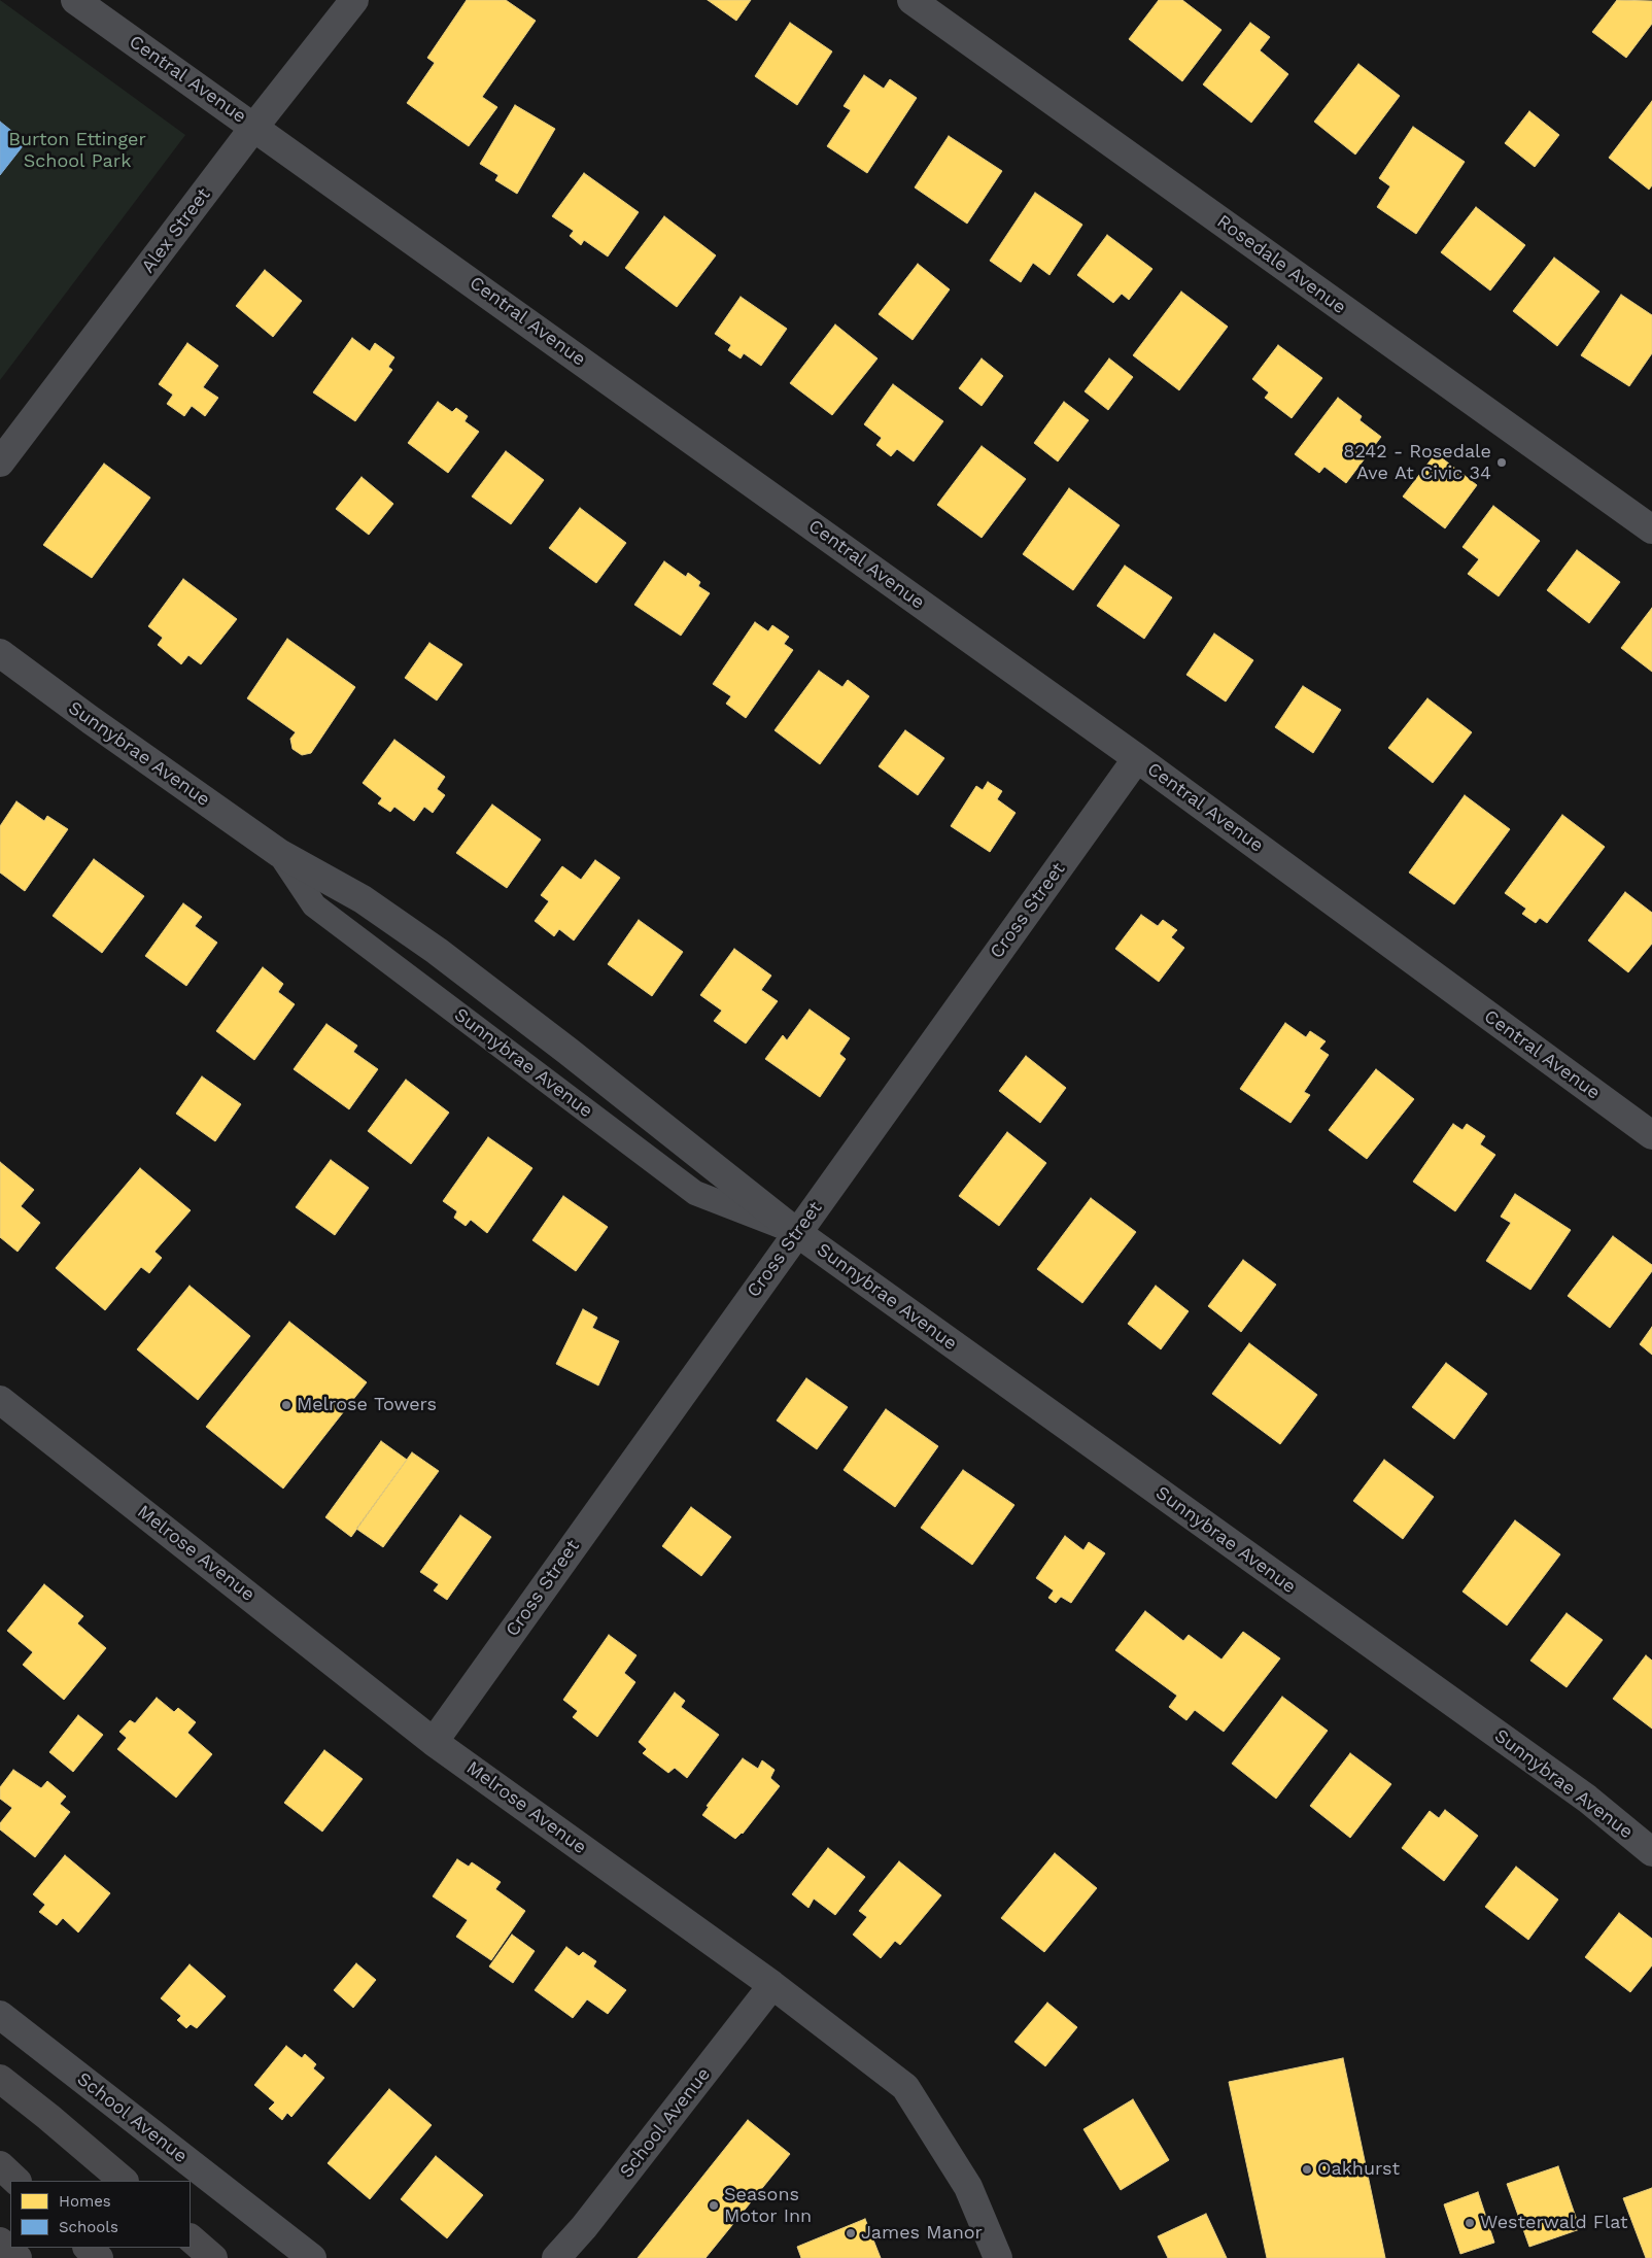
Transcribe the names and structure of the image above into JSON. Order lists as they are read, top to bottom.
{
  "streets": {
    "street": [
      "Central Avenue",
      "Alex Street",
      "Rosedale Avenue",
      "Sunnybrae Avenue",
      "Cross Street",
      "Melrose Avenue",
      "School Avenue"
    ]
  },
  "crossings": [
    ["Central Avenue", "Alex Street"],
    ["Central Avenue", "Cross Street"],
    ["Sunnybrae Avenue", "Cross Street"],
    ["Cross Street", "Melrose Avenue"],
    ["Melrose Avenue", "School Avenue"]
  ],
  "parks": ["Burton Ettinger School Park"],
  "places": [
    "8242 - Rosedale Ave At Civic 34",
    "Melrose Towers",
    "Oakhurst",
    "Seasons Motor Inn",
    "Westerwald Flat",
    "James Manor"
  ],
  "legend": ["Homes", "Schools"]
}
